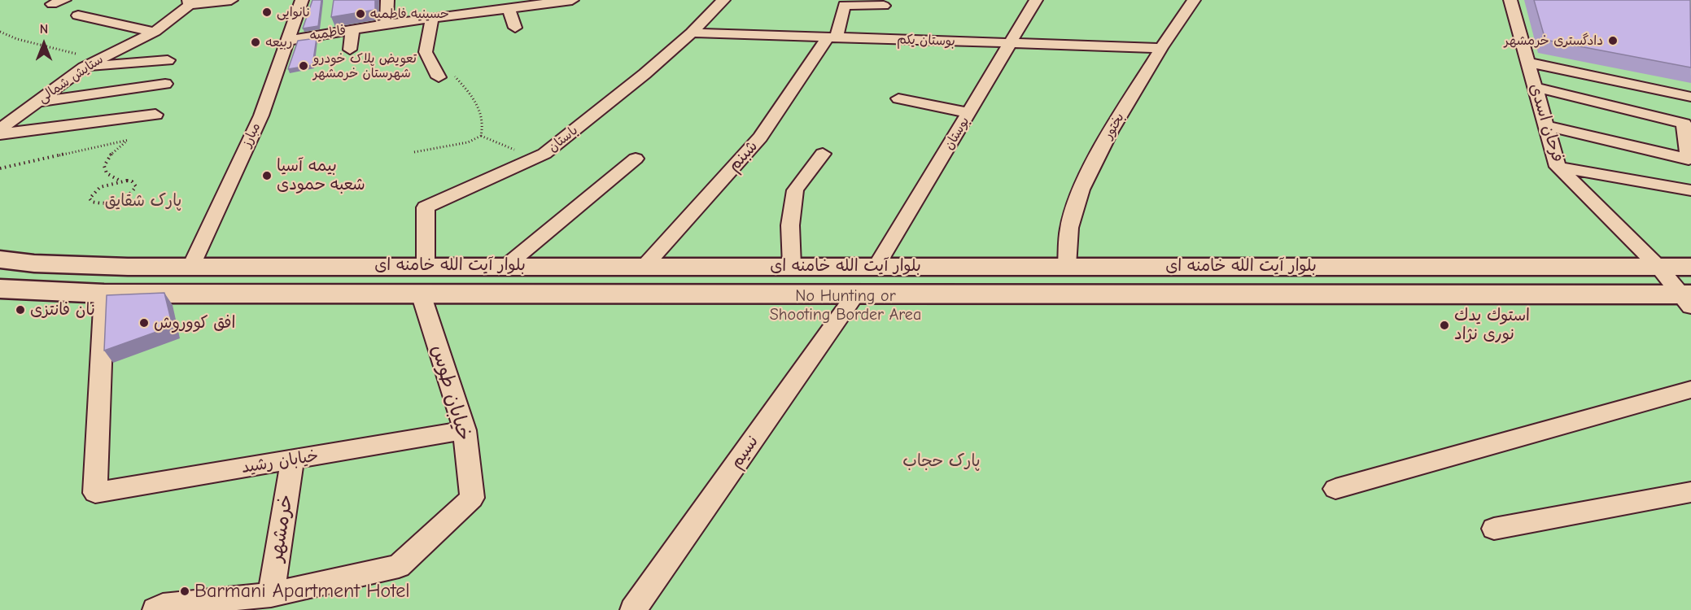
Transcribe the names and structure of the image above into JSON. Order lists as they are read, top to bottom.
{
  "streets": {
    "main road": ["بلوار آیت الله خامنه ای"],
    "street": [
      "فاطمیه",
      "بوستان یکم",
      "ستایش شمالی",
      "فرحان اسدی",
      "بختور",
      "بوستان",
      "مبارز",
      "باستان",
      "شبنم",
      "خیابان طوس",
      "نسیم",
      "خیابان رشید",
      "خرمشهر"
    ]
  },
  "crossings": [
    ["فاطمیه", "مبارز"],
    ["بوستان یکم", "بختور"],
    ["بوستان یکم", "بوستان"],
    ["بوستان یکم", "باستان"],
    ["بوستان یکم", "شبنم"],
    ["فرحان اسدی", "بلوار آیت الله خامنه ای"],
    ["بختور", "بلوار آیت الله خامنه ای"],
    ["بوستان", "بلوار آیت الله خامنه ای"],
    ["مبارز", "بلوار آیت الله خامنه ای"],
    ["باستان", "بلوار آیت الله خامنه ای"],
    ["شبنم", "بلوار آیت الله خامنه ای"],
    ["بلوار آیت الله خامنه ای", "خیابان طوس"],
    ["بلوار آیت الله خامنه ای", "نسیم"],
    ["بلوار آیت الله خامنه ای", "خیابان رشید"],
    ["خیابان طوس", "خیابان رشید"],
    ["خیابان طوس", "خرمشهر"],
    ["خیابان رشید", "خرمشهر"]
  ],
  "parks": ["پارک شقایق", "No Hunting or Shooting Border Area", "پارک حجاب"],
  "places": [
    "نانوایی",
    "حسینیه فاطمیه",
    "دادگستری خرمشهر",
    "ربیعه",
    "تعویض پلاک خودرو شهرستان خرمشهر",
    "بیمه آسیا شعبه حمودی",
    "نان فانتزی",
    "افق کووروش",
    "استوك يدك نوری نژاد",
    "Barmani Apartment Hotel"
  ],
  "north": "top"
}
